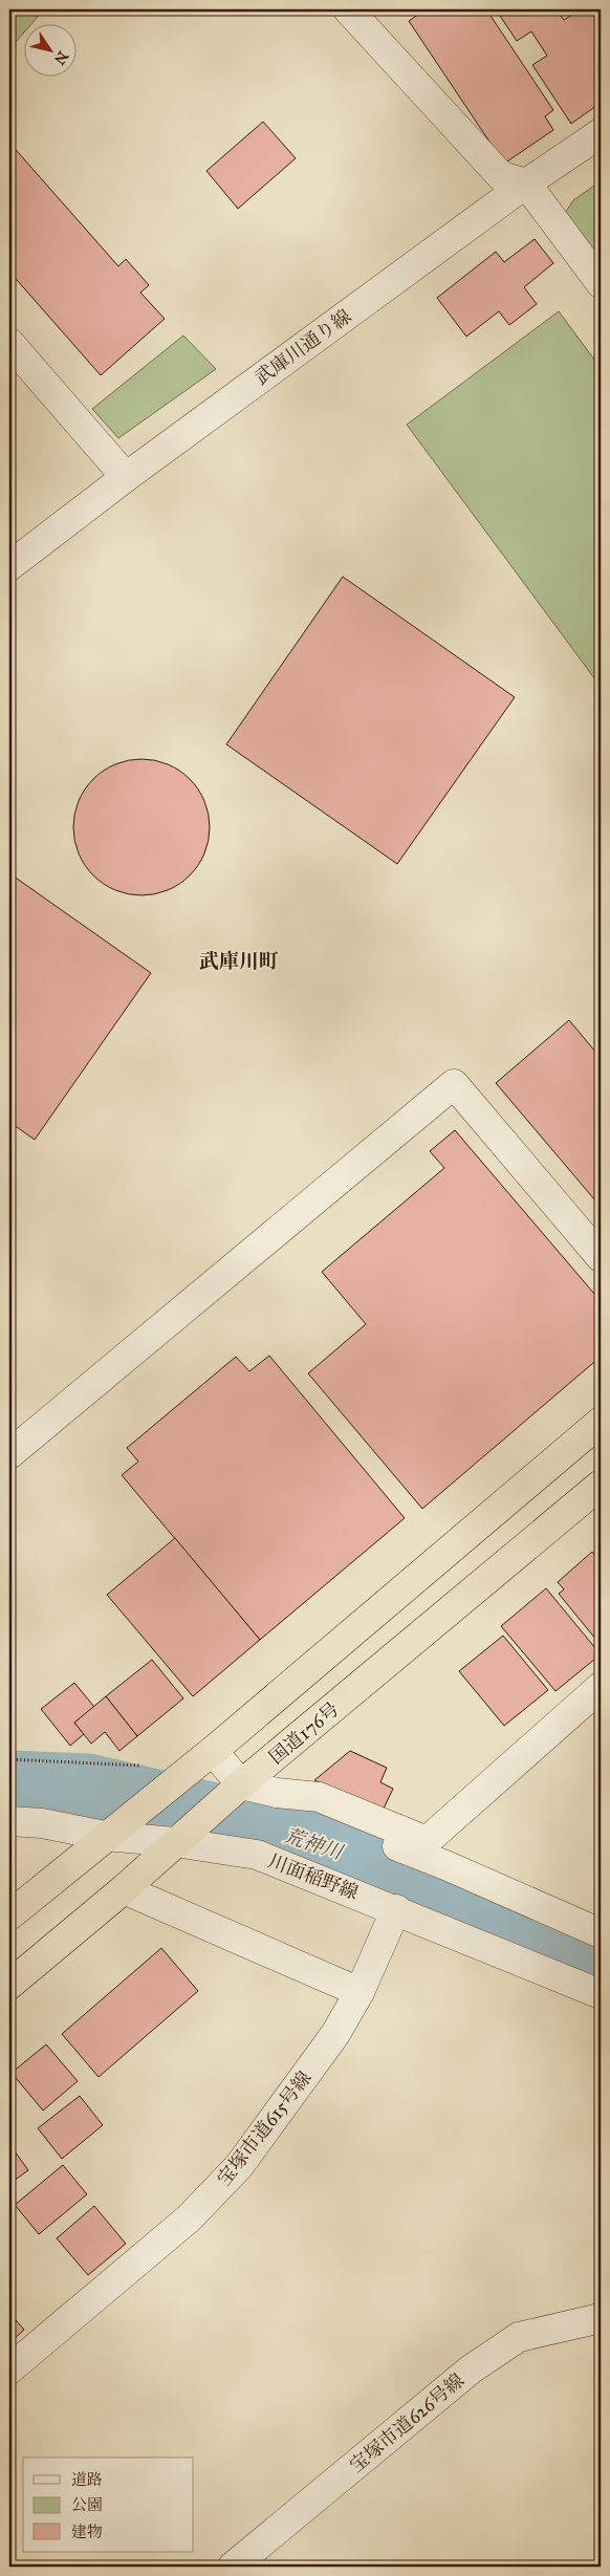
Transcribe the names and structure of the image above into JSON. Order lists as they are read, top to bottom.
{
  "streets": {
    "highway": ["国道176号"],
    "street": [
      "武庫川通り線",
      "川面稲野線",
      "宝塚市道615号線",
      "宝塚市道626号線"
    ]
  },
  "crossings": [
    ["国道176号", "川面稲野線"],
    ["川面稲野線", "宝塚市道615号線"]
  ],
  "districts": ["武庫川町"],
  "water": ["荒神川"],
  "legend": ["道路", "公園", "建物"],
  "north": "bottom right"
}
